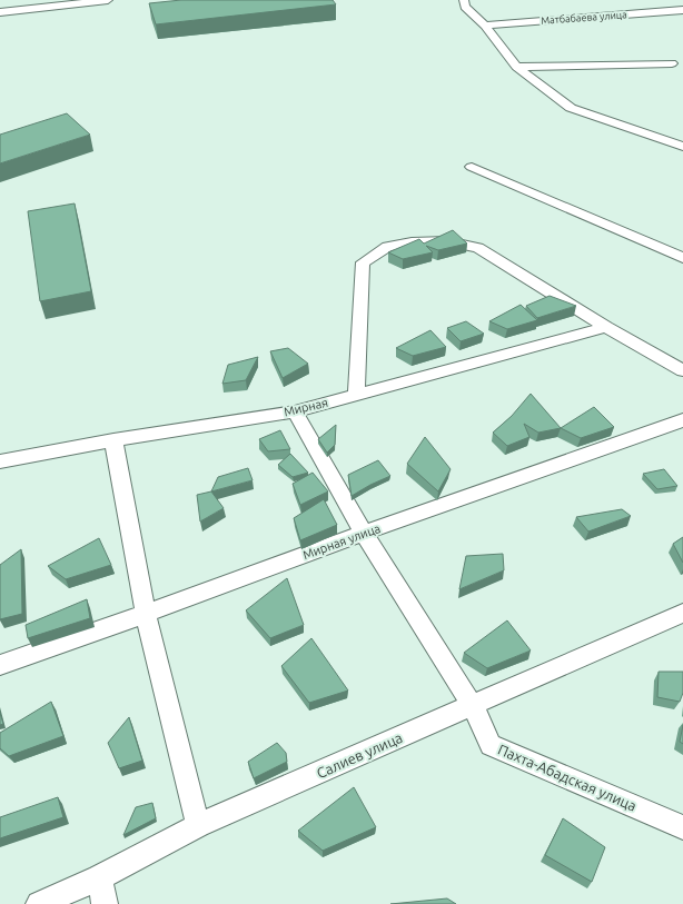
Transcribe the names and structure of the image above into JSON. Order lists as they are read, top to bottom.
{
  "streets": {
    "street": [
      "Матбабаева улица",
      "Мирная",
      "Мирная улица",
      "Салиев улица",
      "Пахта-Абадская улица"
    ]
  },
  "crossings": [
    ["Мирная", "Пахта-Абадская улица"],
    ["Мирная улица", "Пахта-Абадская улица"],
    ["Салиев улица", "Пахта-Абадская улица"]
  ]
}
